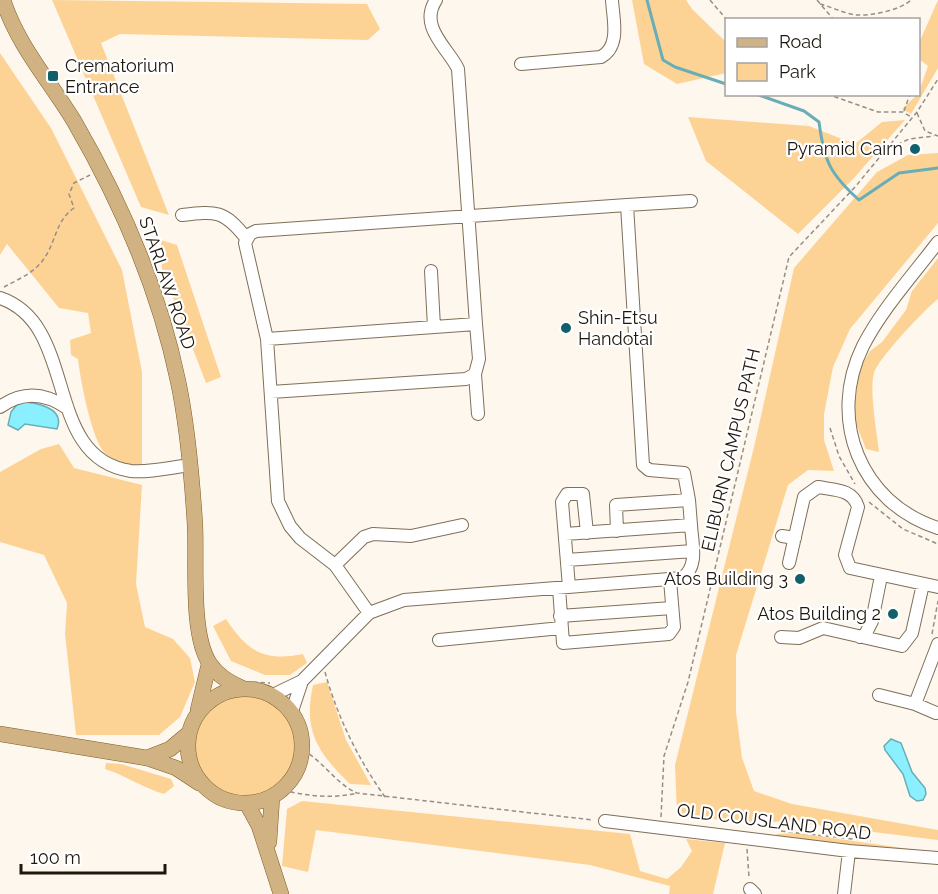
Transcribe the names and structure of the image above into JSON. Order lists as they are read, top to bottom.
{
  "streets": {
    "main road": ["STARLAW ROAD"],
    "street": ["OLD COUSLAND ROAD"],
    "path": ["ELIBURN CAMPUS PATH"]
  },
  "crossings": [
    ["ELIBURN CAMPUS PATH", "OLD COUSLAND ROAD"]
  ],
  "places": {
    "transit": ["Crematorium Entrance"],
    "other": [
      "Pyramid Cairn",
      "Shin-Etsu Handotai",
      "Atos Building 3",
      "Atos Building 2"
    ]
  },
  "legend": ["Road", "Park"],
  "scale_bar": "100 m"
}
